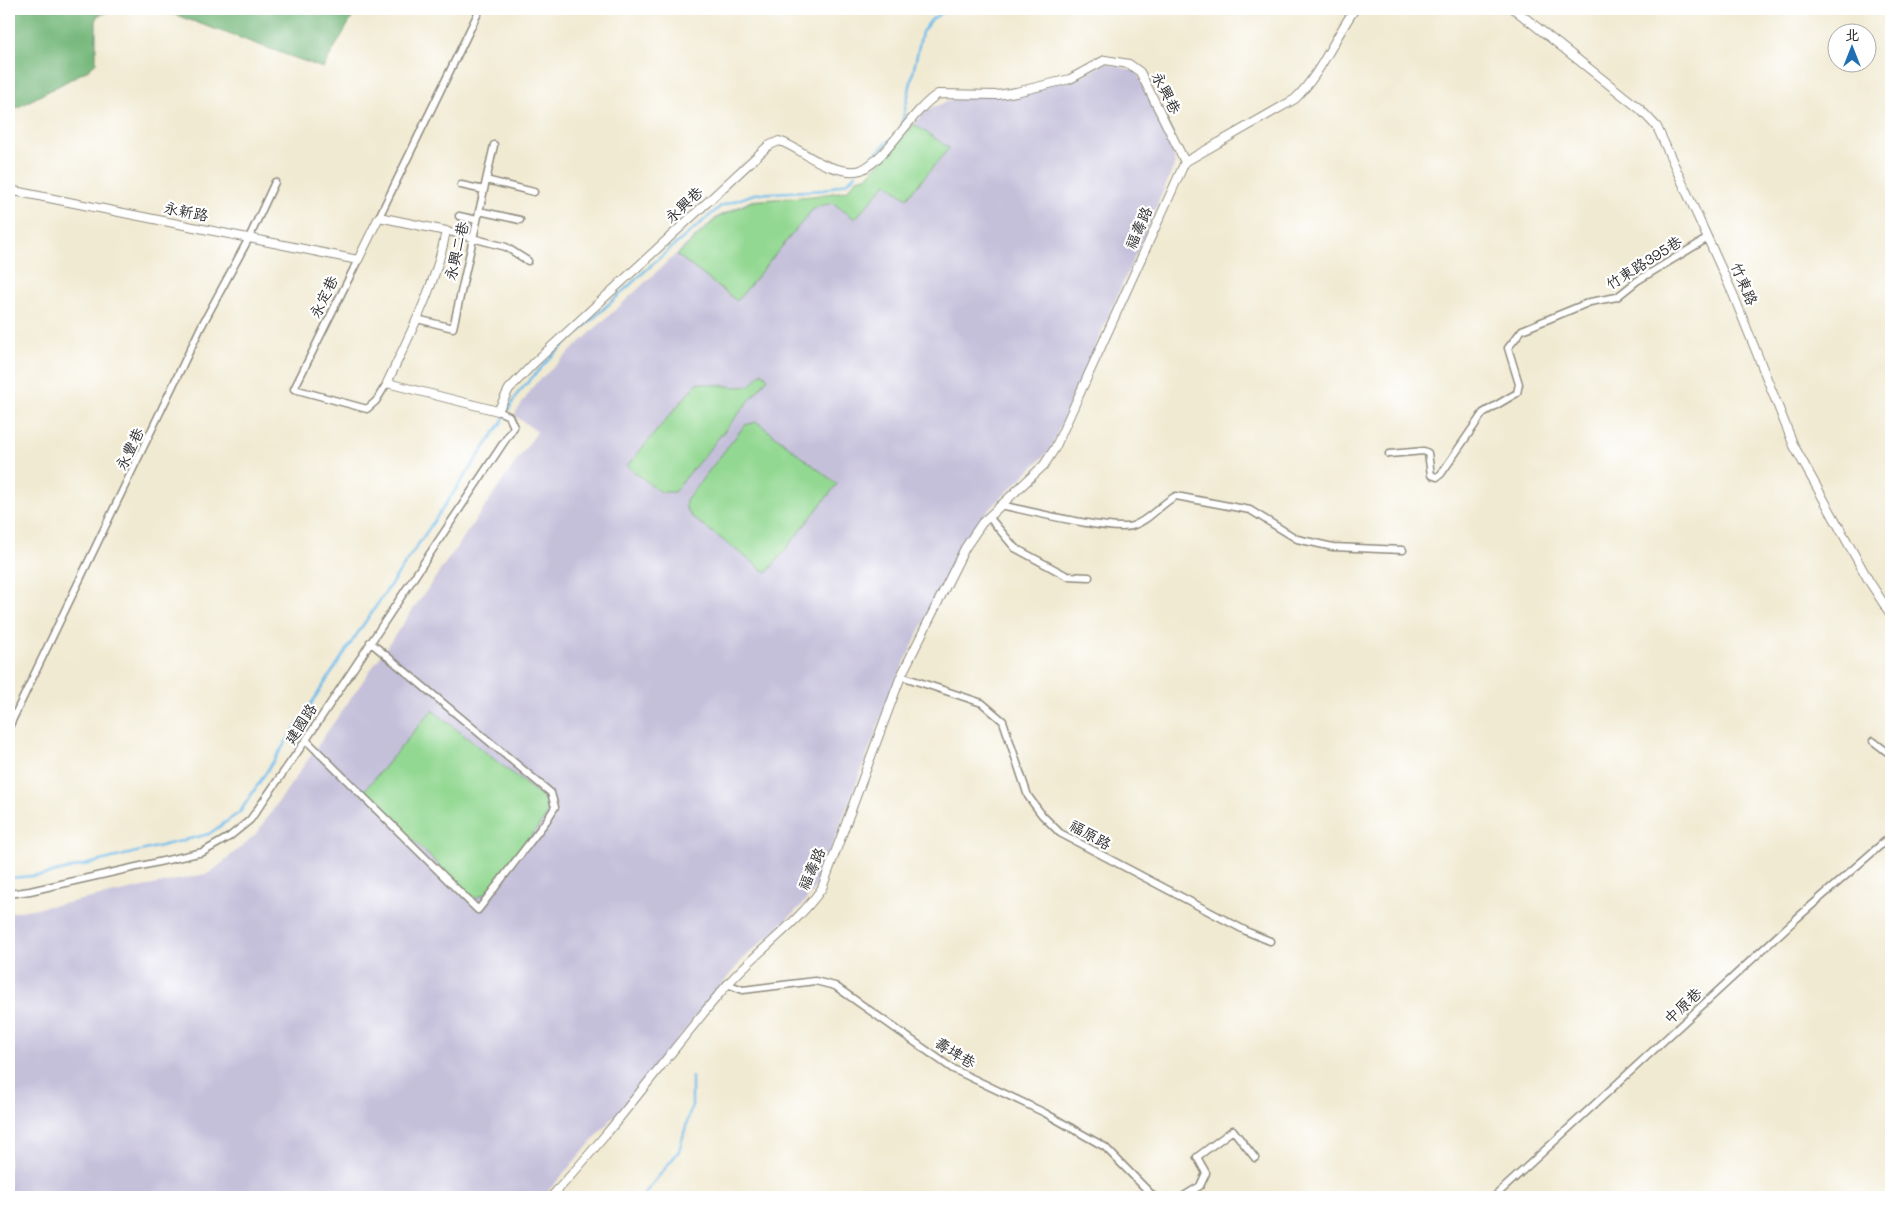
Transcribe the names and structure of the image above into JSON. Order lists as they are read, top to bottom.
{
  "streets": {
    "street": [
      "永興巷",
      "永新路",
      "福壽路",
      "永興二巷",
      "竹東路395巷",
      "竹東路",
      "永定巷",
      "永豐巷",
      "建國路",
      "福原路",
      "中原巷",
      "壽埤巷"
    ]
  },
  "crossings": [
    ["永興巷", "福壽路"],
    ["永興巷", "建國路"],
    ["永新路", "永定巷"],
    ["永新路", "永豐巷"],
    ["福壽路", "福原路"],
    ["福壽路", "壽埤巷"],
    ["竹東路395巷", "竹東路"]
  ],
  "north": "top"
}
